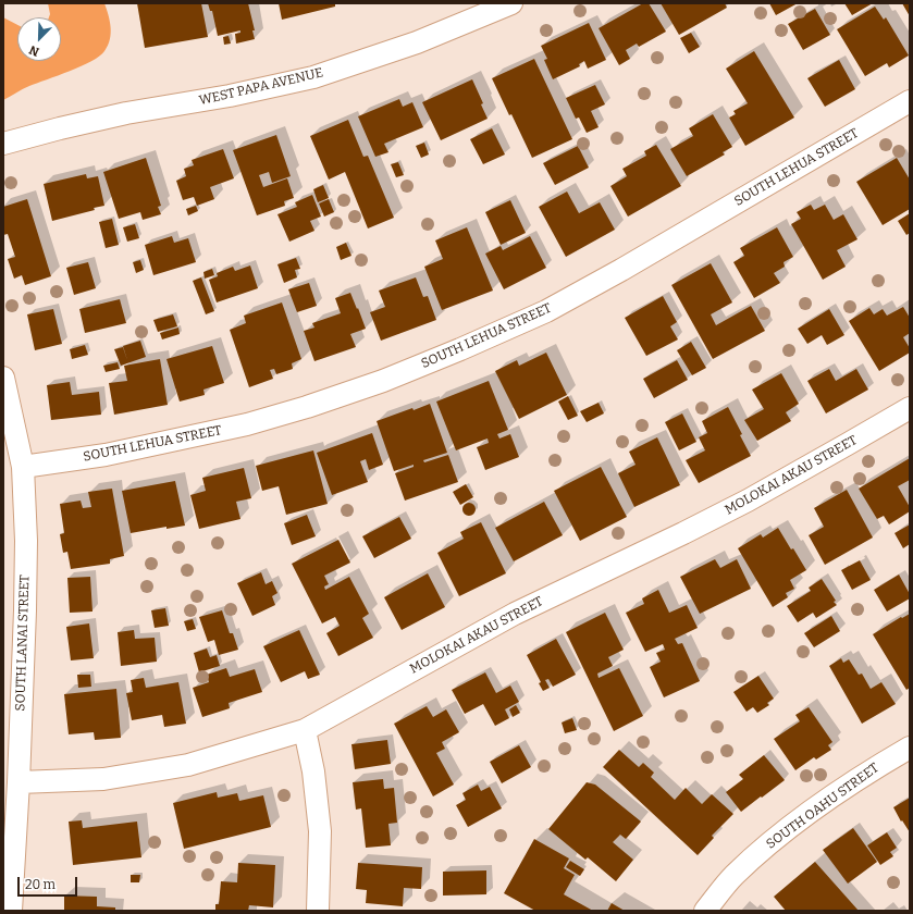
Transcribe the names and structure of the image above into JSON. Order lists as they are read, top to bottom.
{
  "streets": {
    "street": [
      "WEST PAPA AVENUE",
      "SOUTH LEHUA STREET",
      "MOLOKAI AKAU STREET",
      "SOUTH LANAI STREET",
      "SOUTH OAHU STREET"
    ]
  },
  "crossings": [
    ["SOUTH LEHUA STREET", "SOUTH LANAI STREET"],
    ["MOLOKAI AKAU STREET", "SOUTH LANAI STREET"]
  ],
  "scale_bar": "20 m",
  "north": "bottom left"
}
